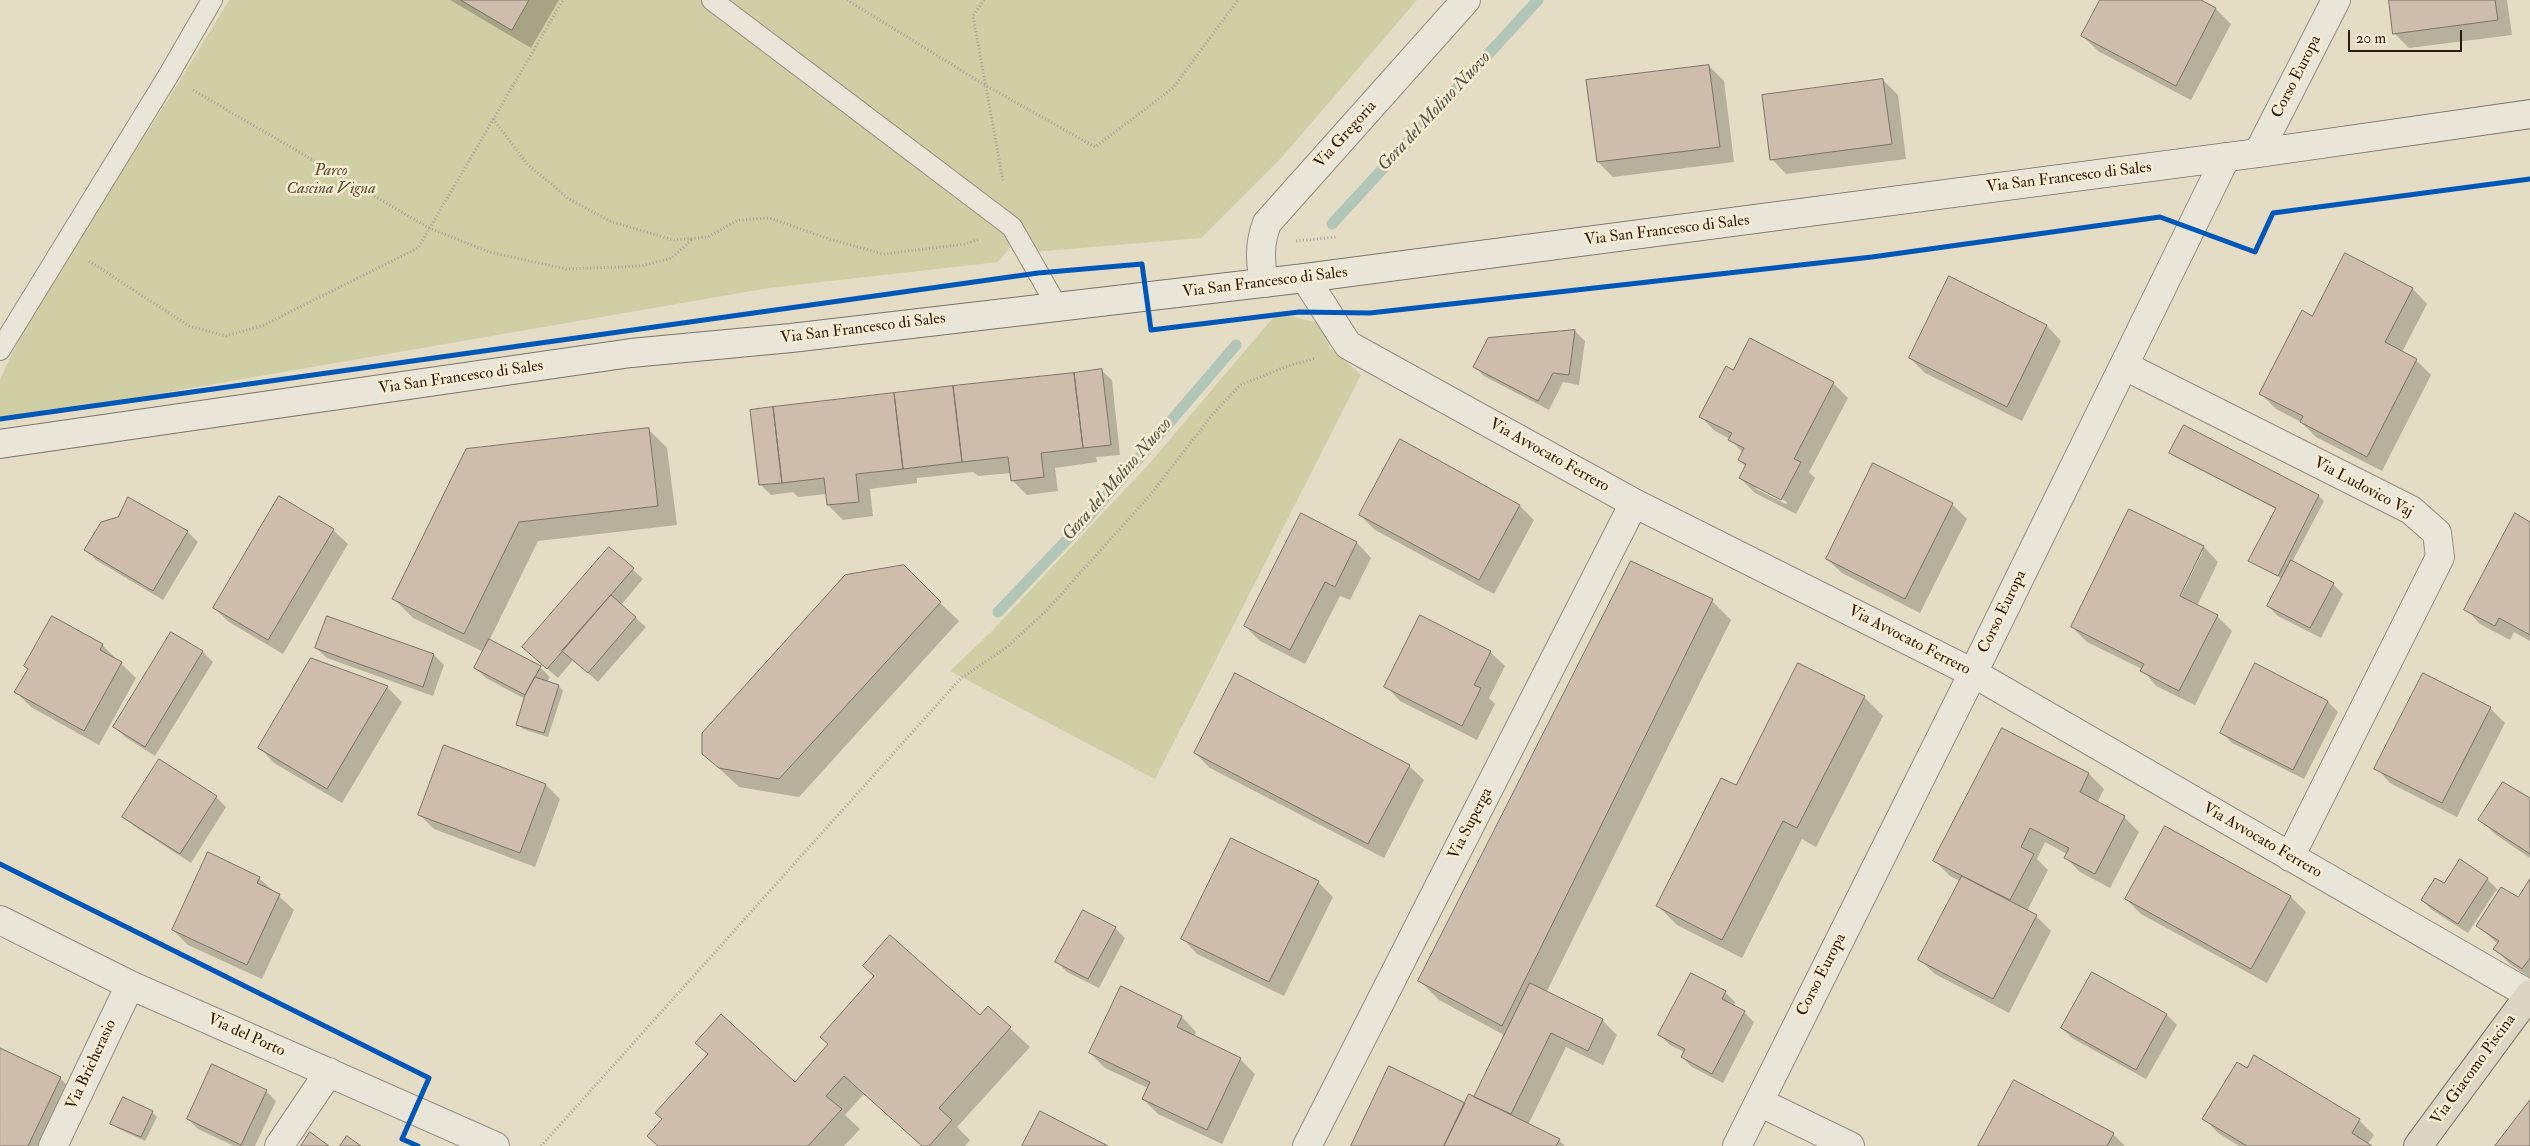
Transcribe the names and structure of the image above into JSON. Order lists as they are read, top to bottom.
{
  "streets": {
    "main road": ["Via Giacomo Piscina"],
    "street": [
      "Corso Europa",
      "Via Gregoria",
      "Via San Francesco di Sales",
      "Via Avvocato Ferrero",
      "Via Ludovico Vaj",
      "Via Superga",
      "Via del Porto",
      "Via Bricherasio"
    ]
  },
  "crossings": [
    ["Corso Europa", "Via San Francesco di Sales"],
    ["Corso Europa", "Via Avvocato Ferrero"],
    ["Corso Europa", "Via Ludovico Vaj"],
    ["Via Gregoria", "Via San Francesco di Sales"],
    ["Via San Francesco di Sales", "Via Avvocato Ferrero"],
    ["Via Avvocato Ferrero", "Via Ludovico Vaj"],
    ["Via Avvocato Ferrero", "Via Superga"],
    ["Via Avvocato Ferrero", "Via Giacomo Piscina"],
    ["Via del Porto", "Via Bricherasio"]
  ],
  "water": ["Gora del Molino Nuovo"],
  "parks": ["Parco Cascina Vigna"],
  "scale_bar": "20 m"
}
